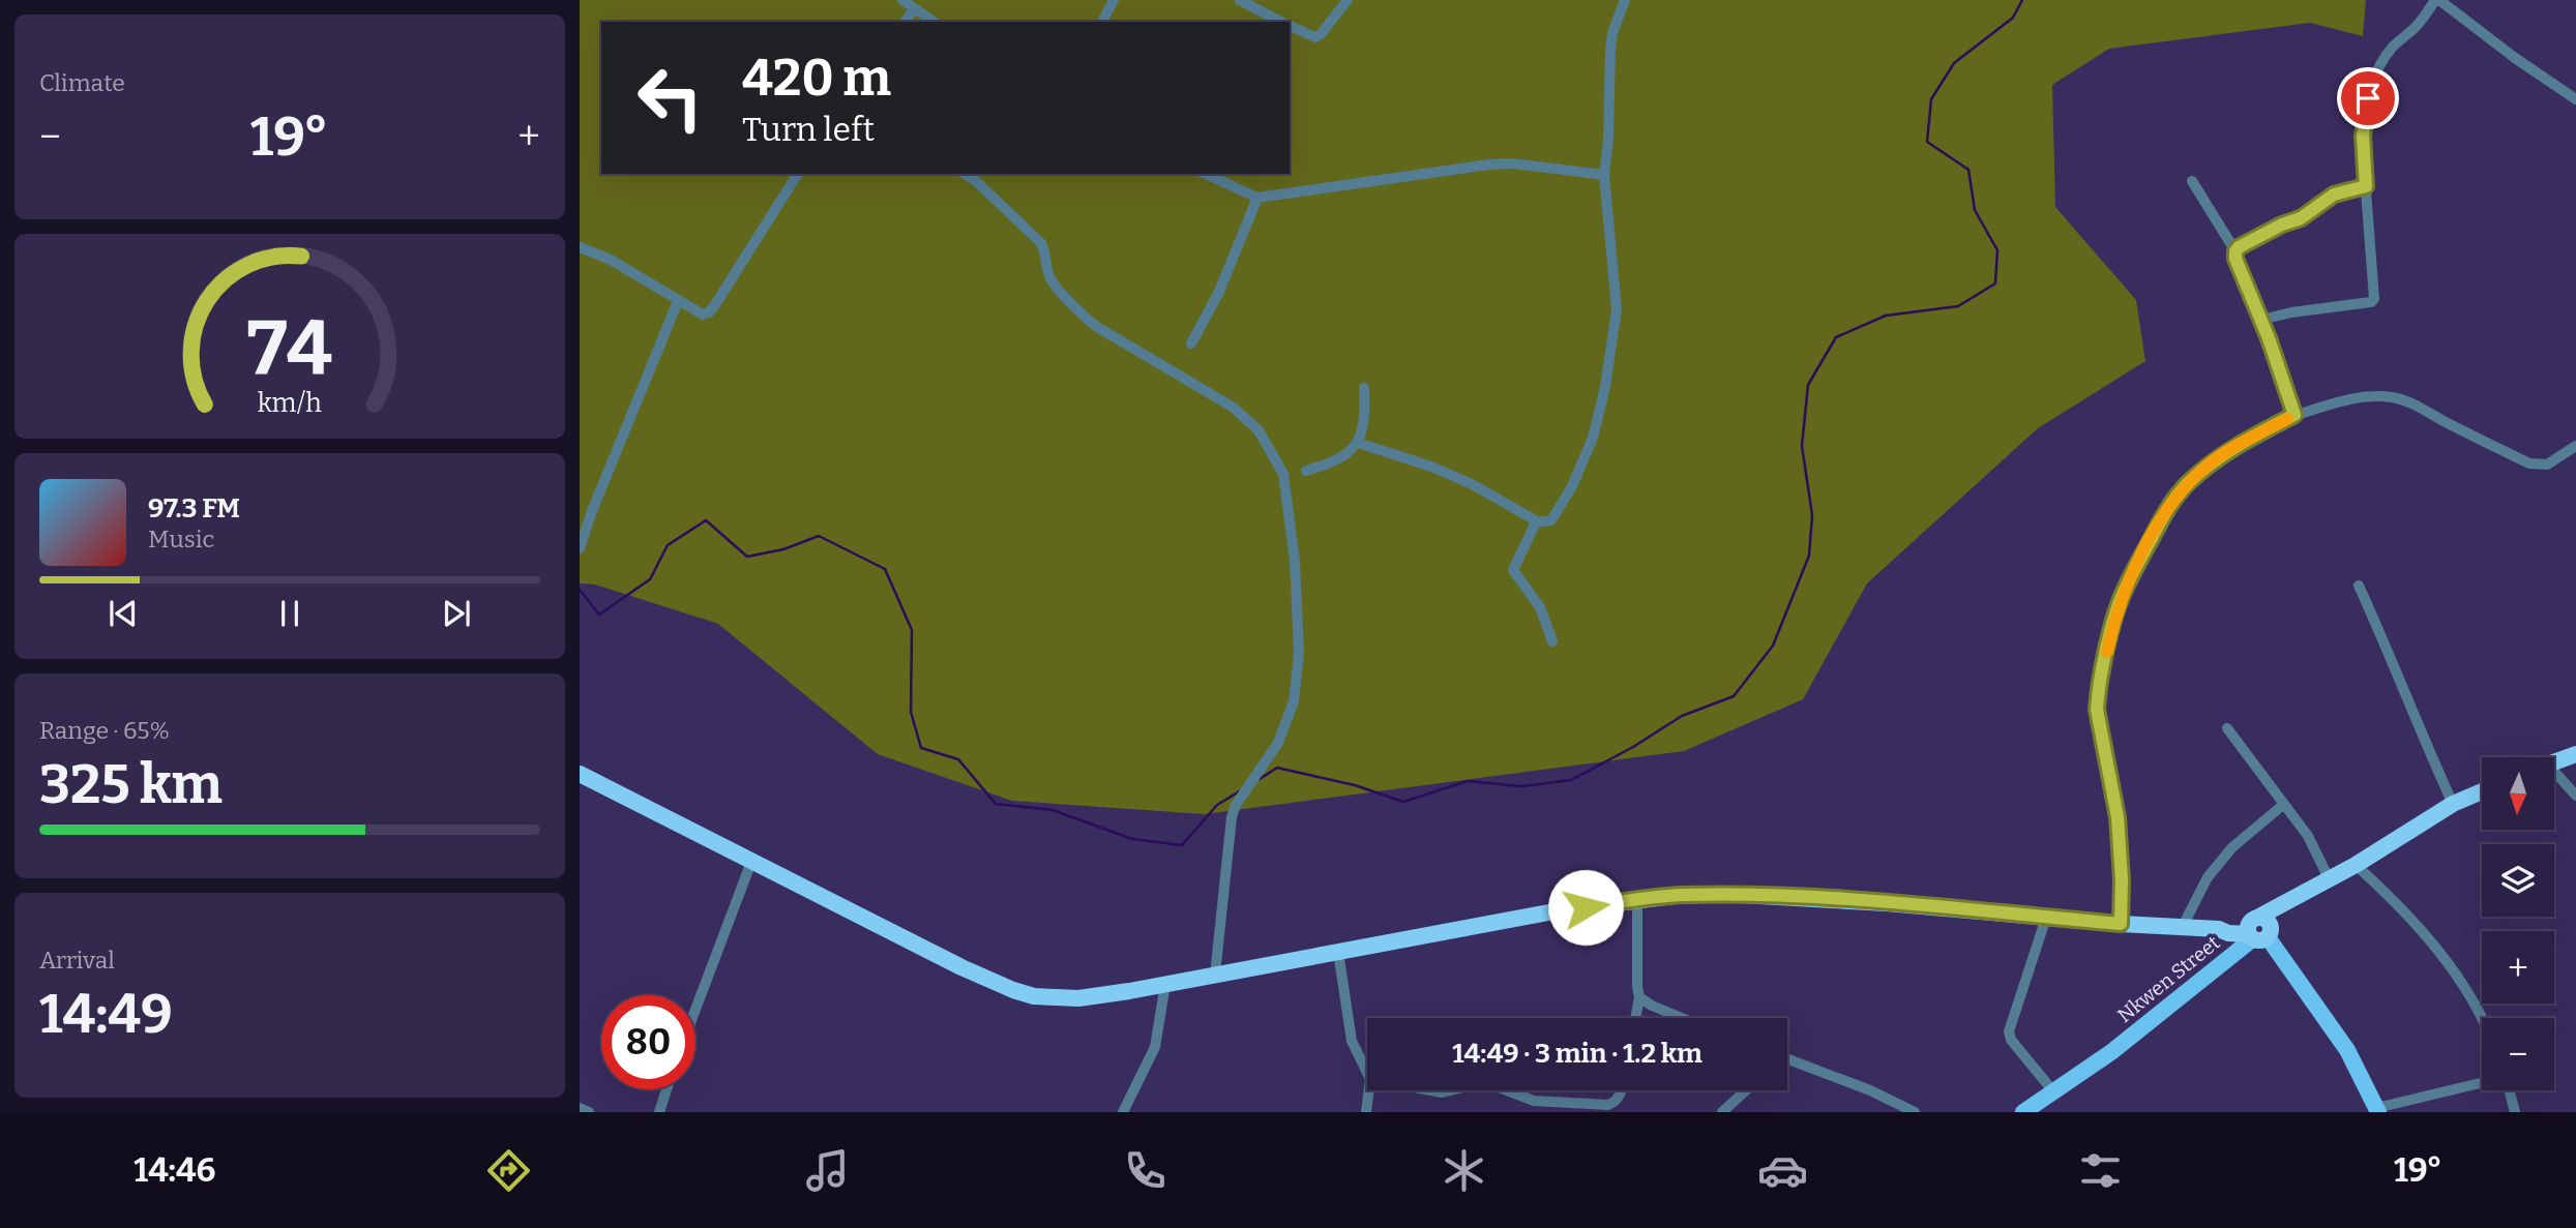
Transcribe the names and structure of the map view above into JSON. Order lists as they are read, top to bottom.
{
  "streets": {
    "main road": ["Nkwen Street"]
  },
  "north": "bottom",
  "page": {
    "tile": [
      "Climate",
      ["Range · 65%", "325 km"],
      ["Arrival", "14:49"]
    ],
    "turn": ["420 m", "Turn left"],
    "heat": ["−", "19°", "+"],
    "song": ["97.3 FM", "Music"],
    "map_buttons": ["+", "−"],
    "limit": "80",
    "trip": "14:49 · 3 min · 1.2 km",
    "tabs": ["14:46", "19°"],
    "gauge": ["74", "km/h"]
  }
}
